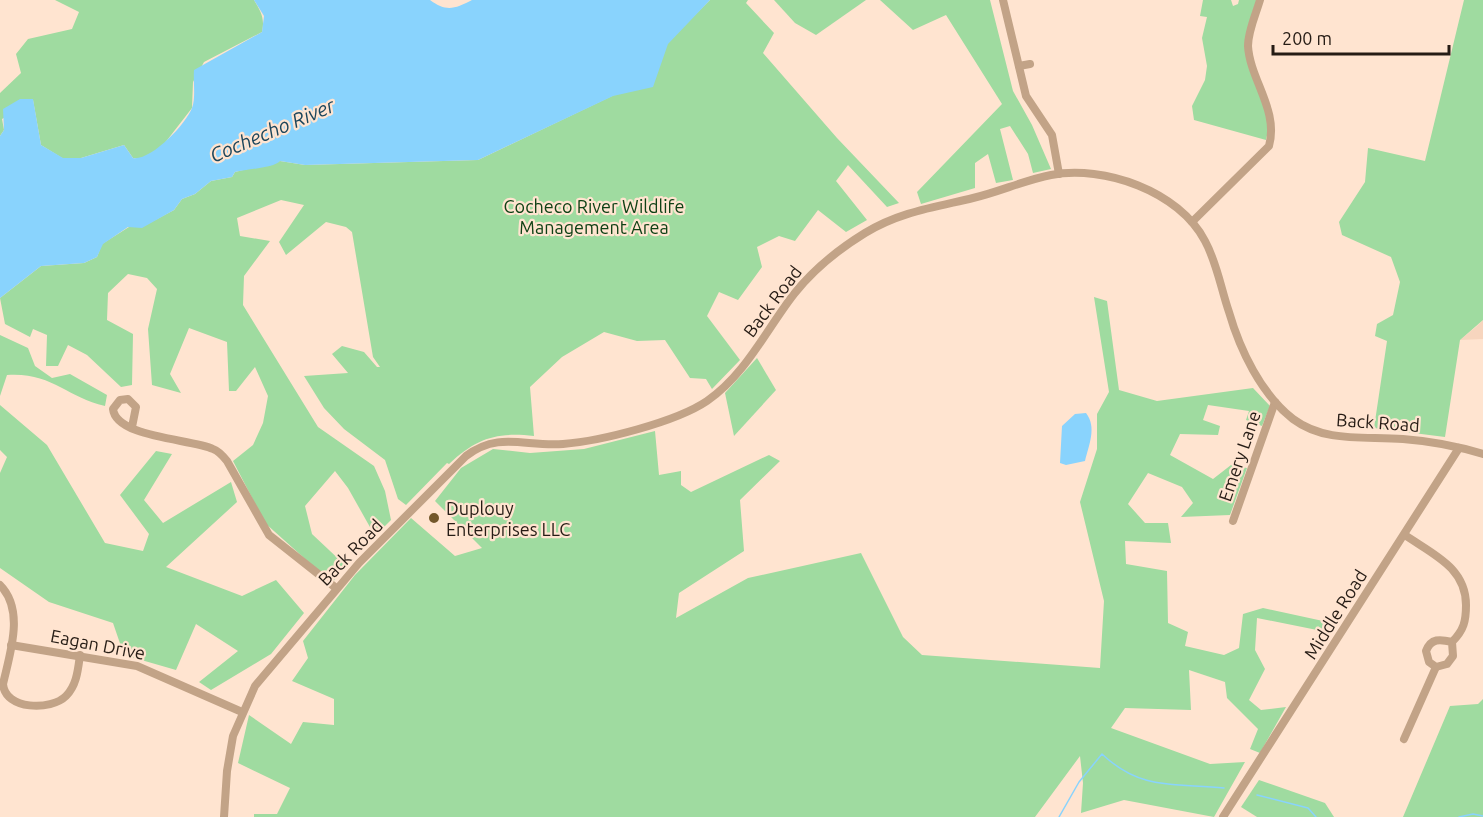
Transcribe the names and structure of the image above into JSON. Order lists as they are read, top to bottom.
{
  "streets": {
    "street": [
      "Back Road",
      "Emery Lane",
      "Middle Road",
      "Eagan Drive"
    ]
  },
  "crossings": [
    ["Back Road", "Emery Lane"],
    ["Back Road", "Middle Road"],
    ["Back Road", "Eagan Drive"]
  ],
  "water": ["Cochecho River"],
  "parks": ["Cocheco River Wildlife Management Area"],
  "places": ["Duplouy Enterprises LLC"],
  "scale_bar": "200 m"
}
